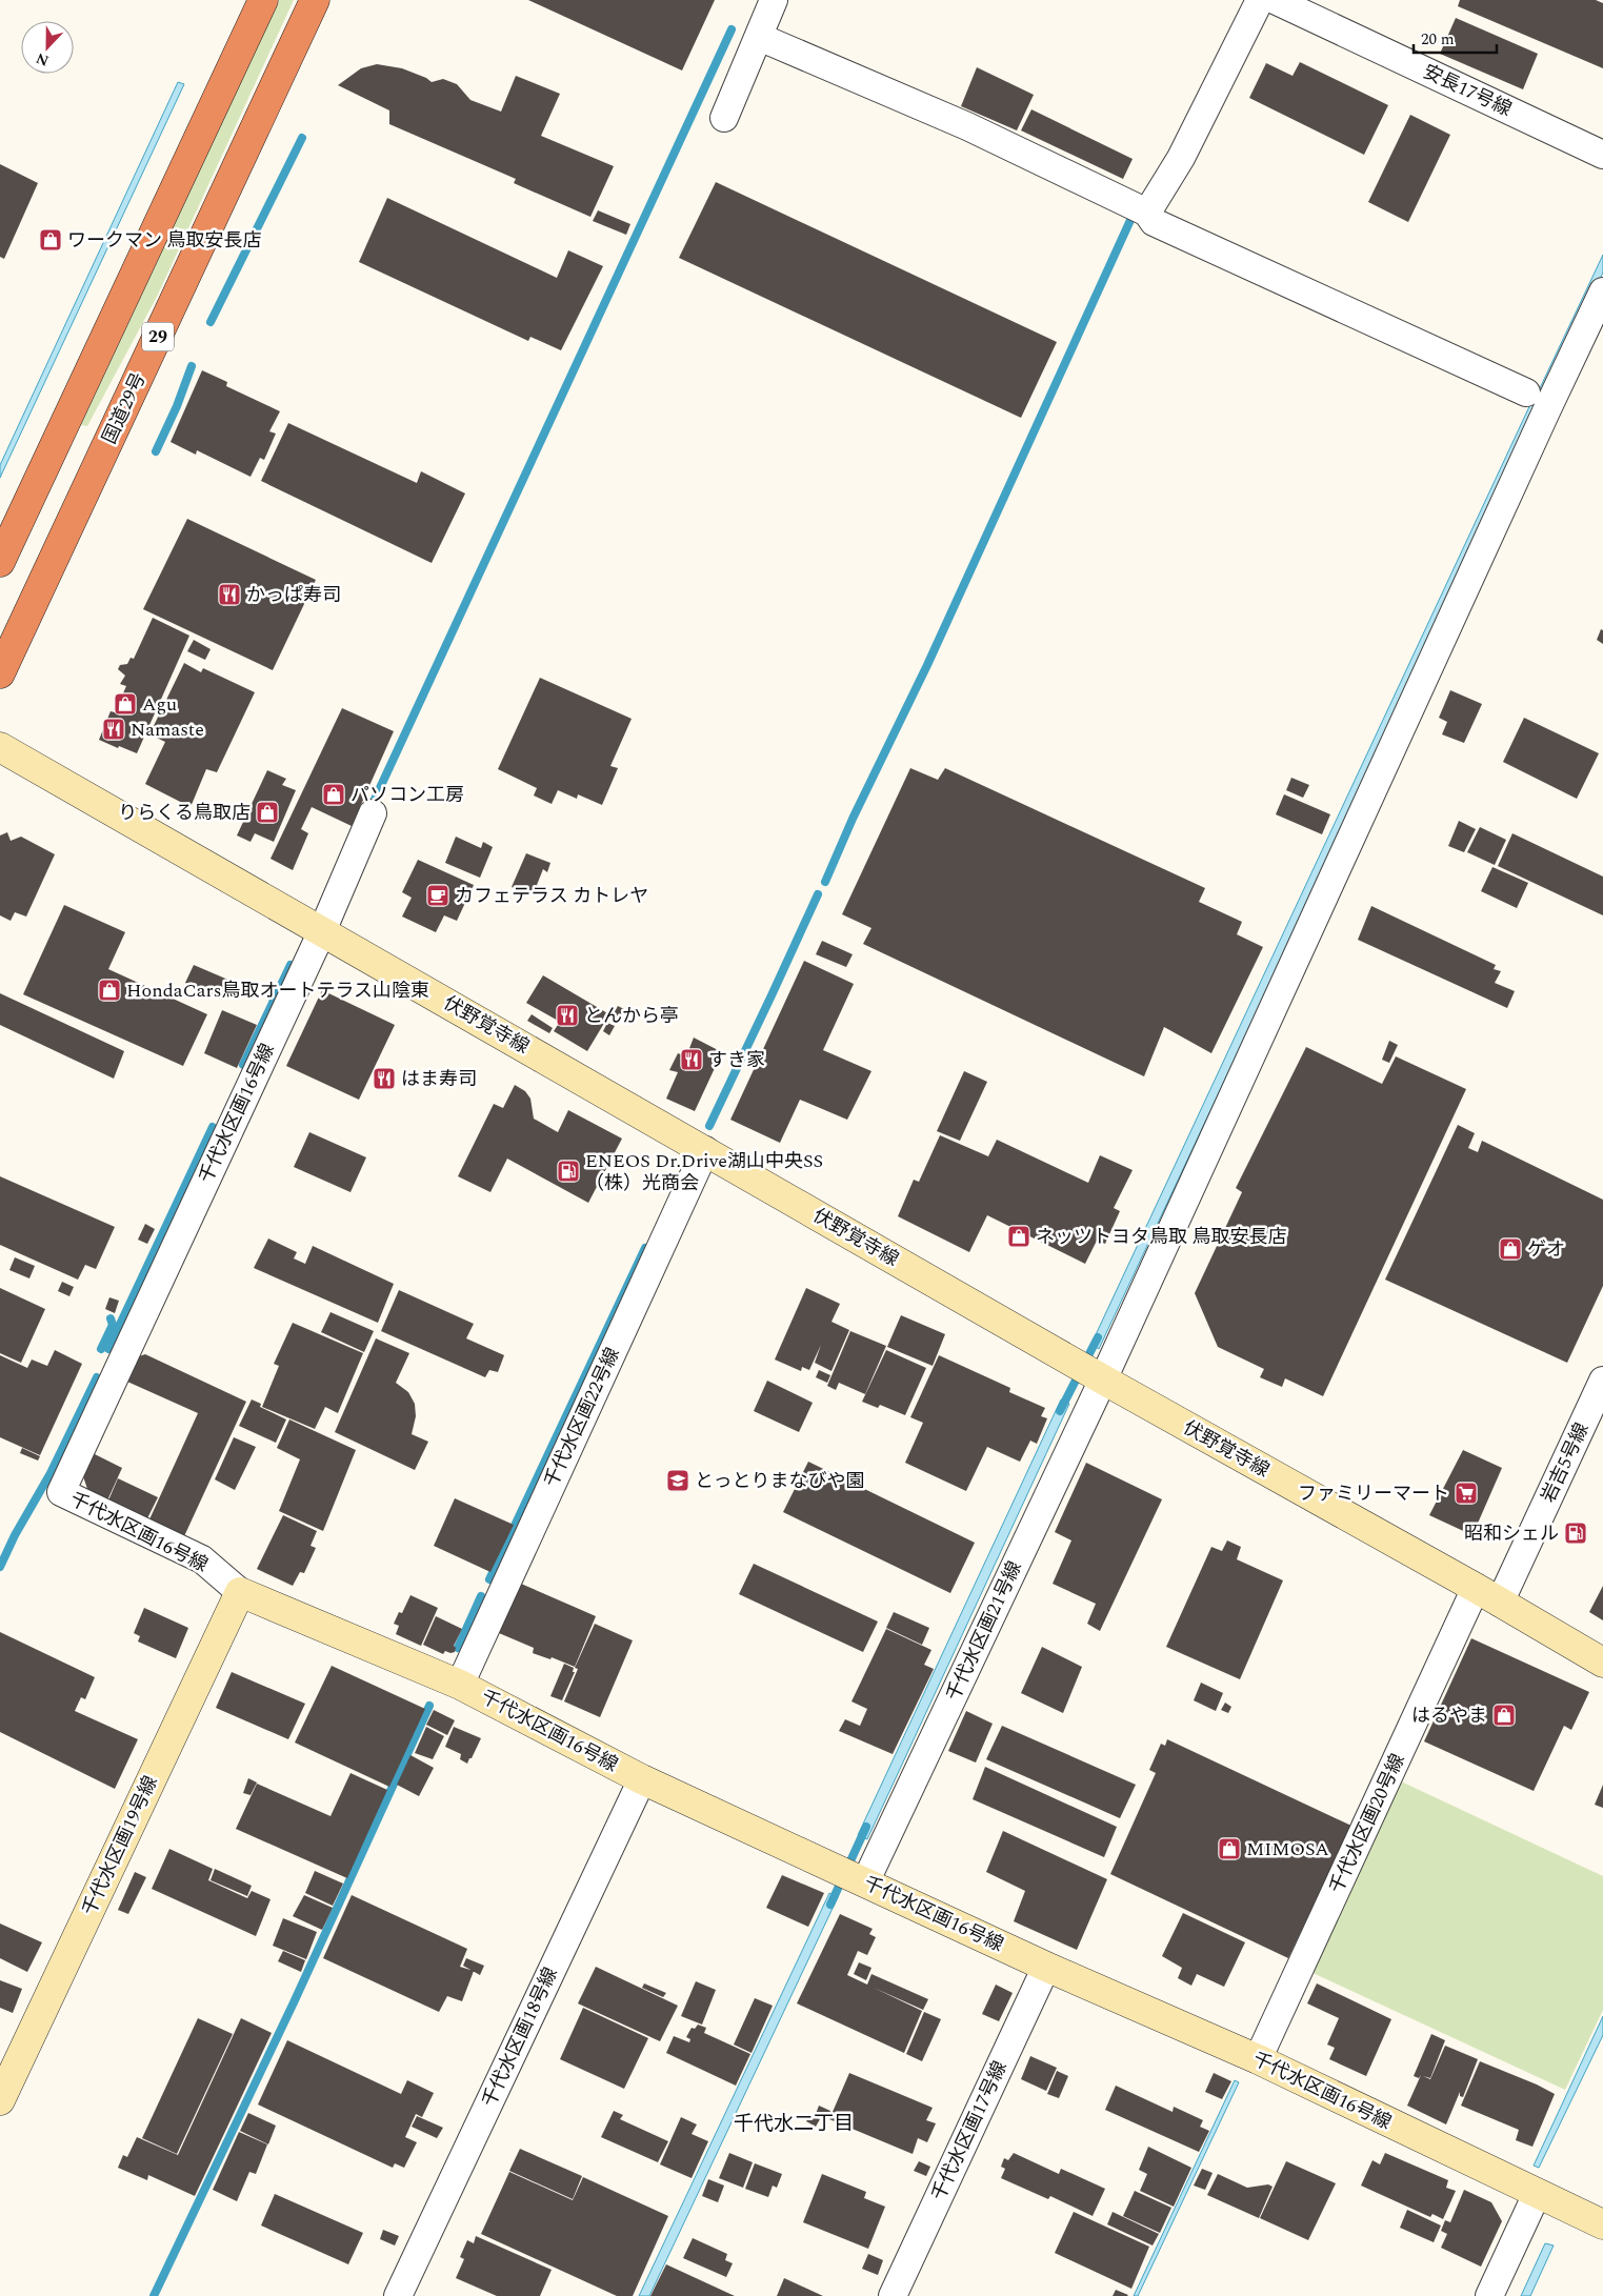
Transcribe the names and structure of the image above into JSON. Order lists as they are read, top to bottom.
{
  "streets": {
    "highway": ["29", "国道29号"],
    "street": [
      "安長17号線",
      "伏野覚寺線",
      "千代水区画16号線",
      "千代水区画22号線",
      "岩吉5号線",
      "千代水区画21号線",
      "千代水区画20号線",
      "千代水区画19号線",
      "千代水区画18号線",
      "千代水区画17号線"
    ]
  },
  "crossings": [
    ["伏野覚寺線", "千代水区画16号線"],
    ["伏野覚寺線", "千代水区画22号線"],
    ["伏野覚寺線", "岩吉5号線"],
    ["伏野覚寺線", "千代水区画21号線"],
    ["伏野覚寺線", "千代水区画20号線"],
    ["千代水区画16号線", "千代水区画22号線"],
    ["千代水区画16号線", "千代水区画21号線"],
    ["千代水区画16号線", "千代水区画20号線"],
    ["千代水区画16号線", "千代水区画19号線"],
    ["千代水区画16号線", "千代水区画18号線"],
    ["千代水区画16号線", "千代水区画17号線"],
    ["岩吉5号線", "千代水区画20号線"]
  ],
  "districts": ["千代水二丁目"],
  "places": {
    "shop": [
      "ワークマン 鳥取安長店",
      "Agu",
      "パソコン工房",
      "りらくる鳥取店",
      "HondaCars鳥取オートテラス山陰東",
      "ネッツトヨタ鳥取 鳥取安長店",
      "ゲオ",
      "はるやま",
      "MIMOSA"
    ],
    "restaurant": [
      "かっぱ寿司",
      "Namaste",
      "とんから亭",
      "すき家",
      "はま寿司"
    ],
    "cafe": ["カフェテラス カトレヤ"],
    "fuel station": ["ENEOS Dr.Drive湖山中央SS （株）光商会", "昭和シェル"],
    "school or university": ["とっとりまなびや園"],
    "supermarket": ["ファミリーマート"]
  },
  "scale_bar": "20 m",
  "north": "bottom"
}
